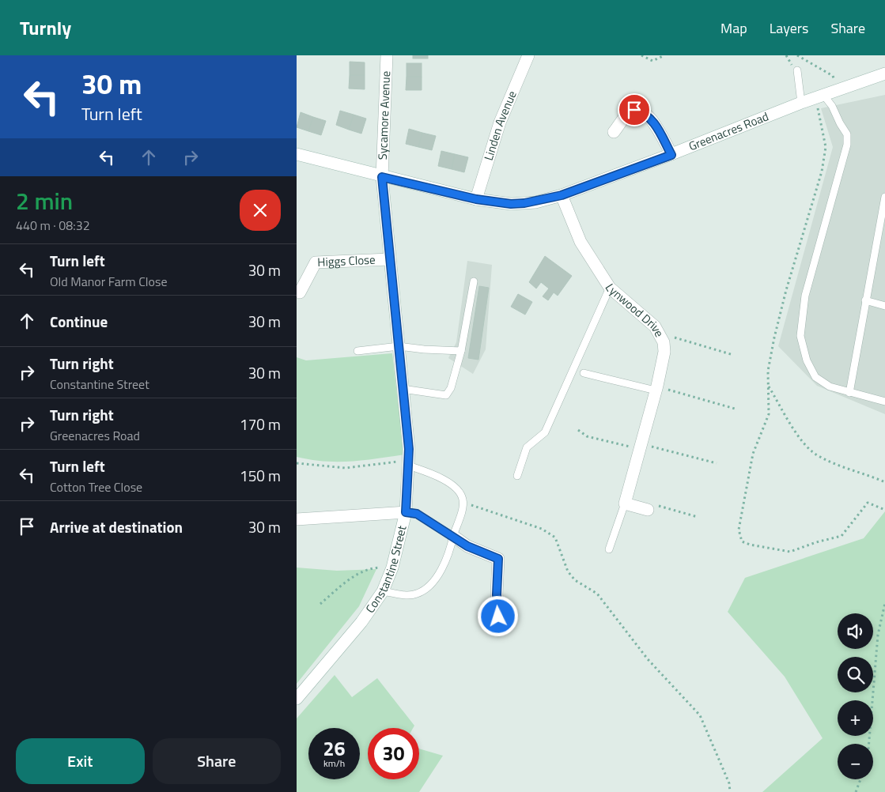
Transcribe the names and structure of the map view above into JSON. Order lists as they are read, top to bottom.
{
  "streets": {
    "street": [
      "Sycamore Avenue",
      "Linden Avenue",
      "Greenacres Road",
      "Higgs Close",
      "Lynwood Drive",
      "Constantine Street"
    ]
  },
  "crossings": [
    ["Sycamore Avenue", "Greenacres Road"],
    ["Sycamore Avenue", "Constantine Street"],
    ["Linden Avenue", "Greenacres Road"],
    ["Greenacres Road", "Lynwood Drive"],
    ["Greenacres Road", "Constantine Street"],
    ["Higgs Close", "Constantine Street"]
  ],
  "page": {
    "header": "Turnly",
    "nav": ["Map", "Layers", "Share"],
    "turn": ["30 m", "Turn left"],
    "heading": ["2 min", "440 m · 08:32"],
    "list": [
      {
        "name": "Turn left",
        "note": "Old Manor Farm Close",
        "value": "30 m"
      },
      {
        "name": "Continue",
        "value": "30 m"
      },
      {
        "name": "Turn right",
        "note": "Constantine Street",
        "value": "30 m"
      },
      {
        "name": "Turn right",
        "note": "Greenacres Road",
        "value": "170 m"
      },
      {
        "name": "Turn left",
        "note": "Cotton Tree Close",
        "value": "150 m"
      },
      {
        "name": "Arrive at destination",
        "value": "30 m"
      }
    ],
    "map_buttons": ["+", "−"],
    "speed": "26 km/h",
    "limit": "30",
    "buttons": ["Exit", "Share"]
  }
}
